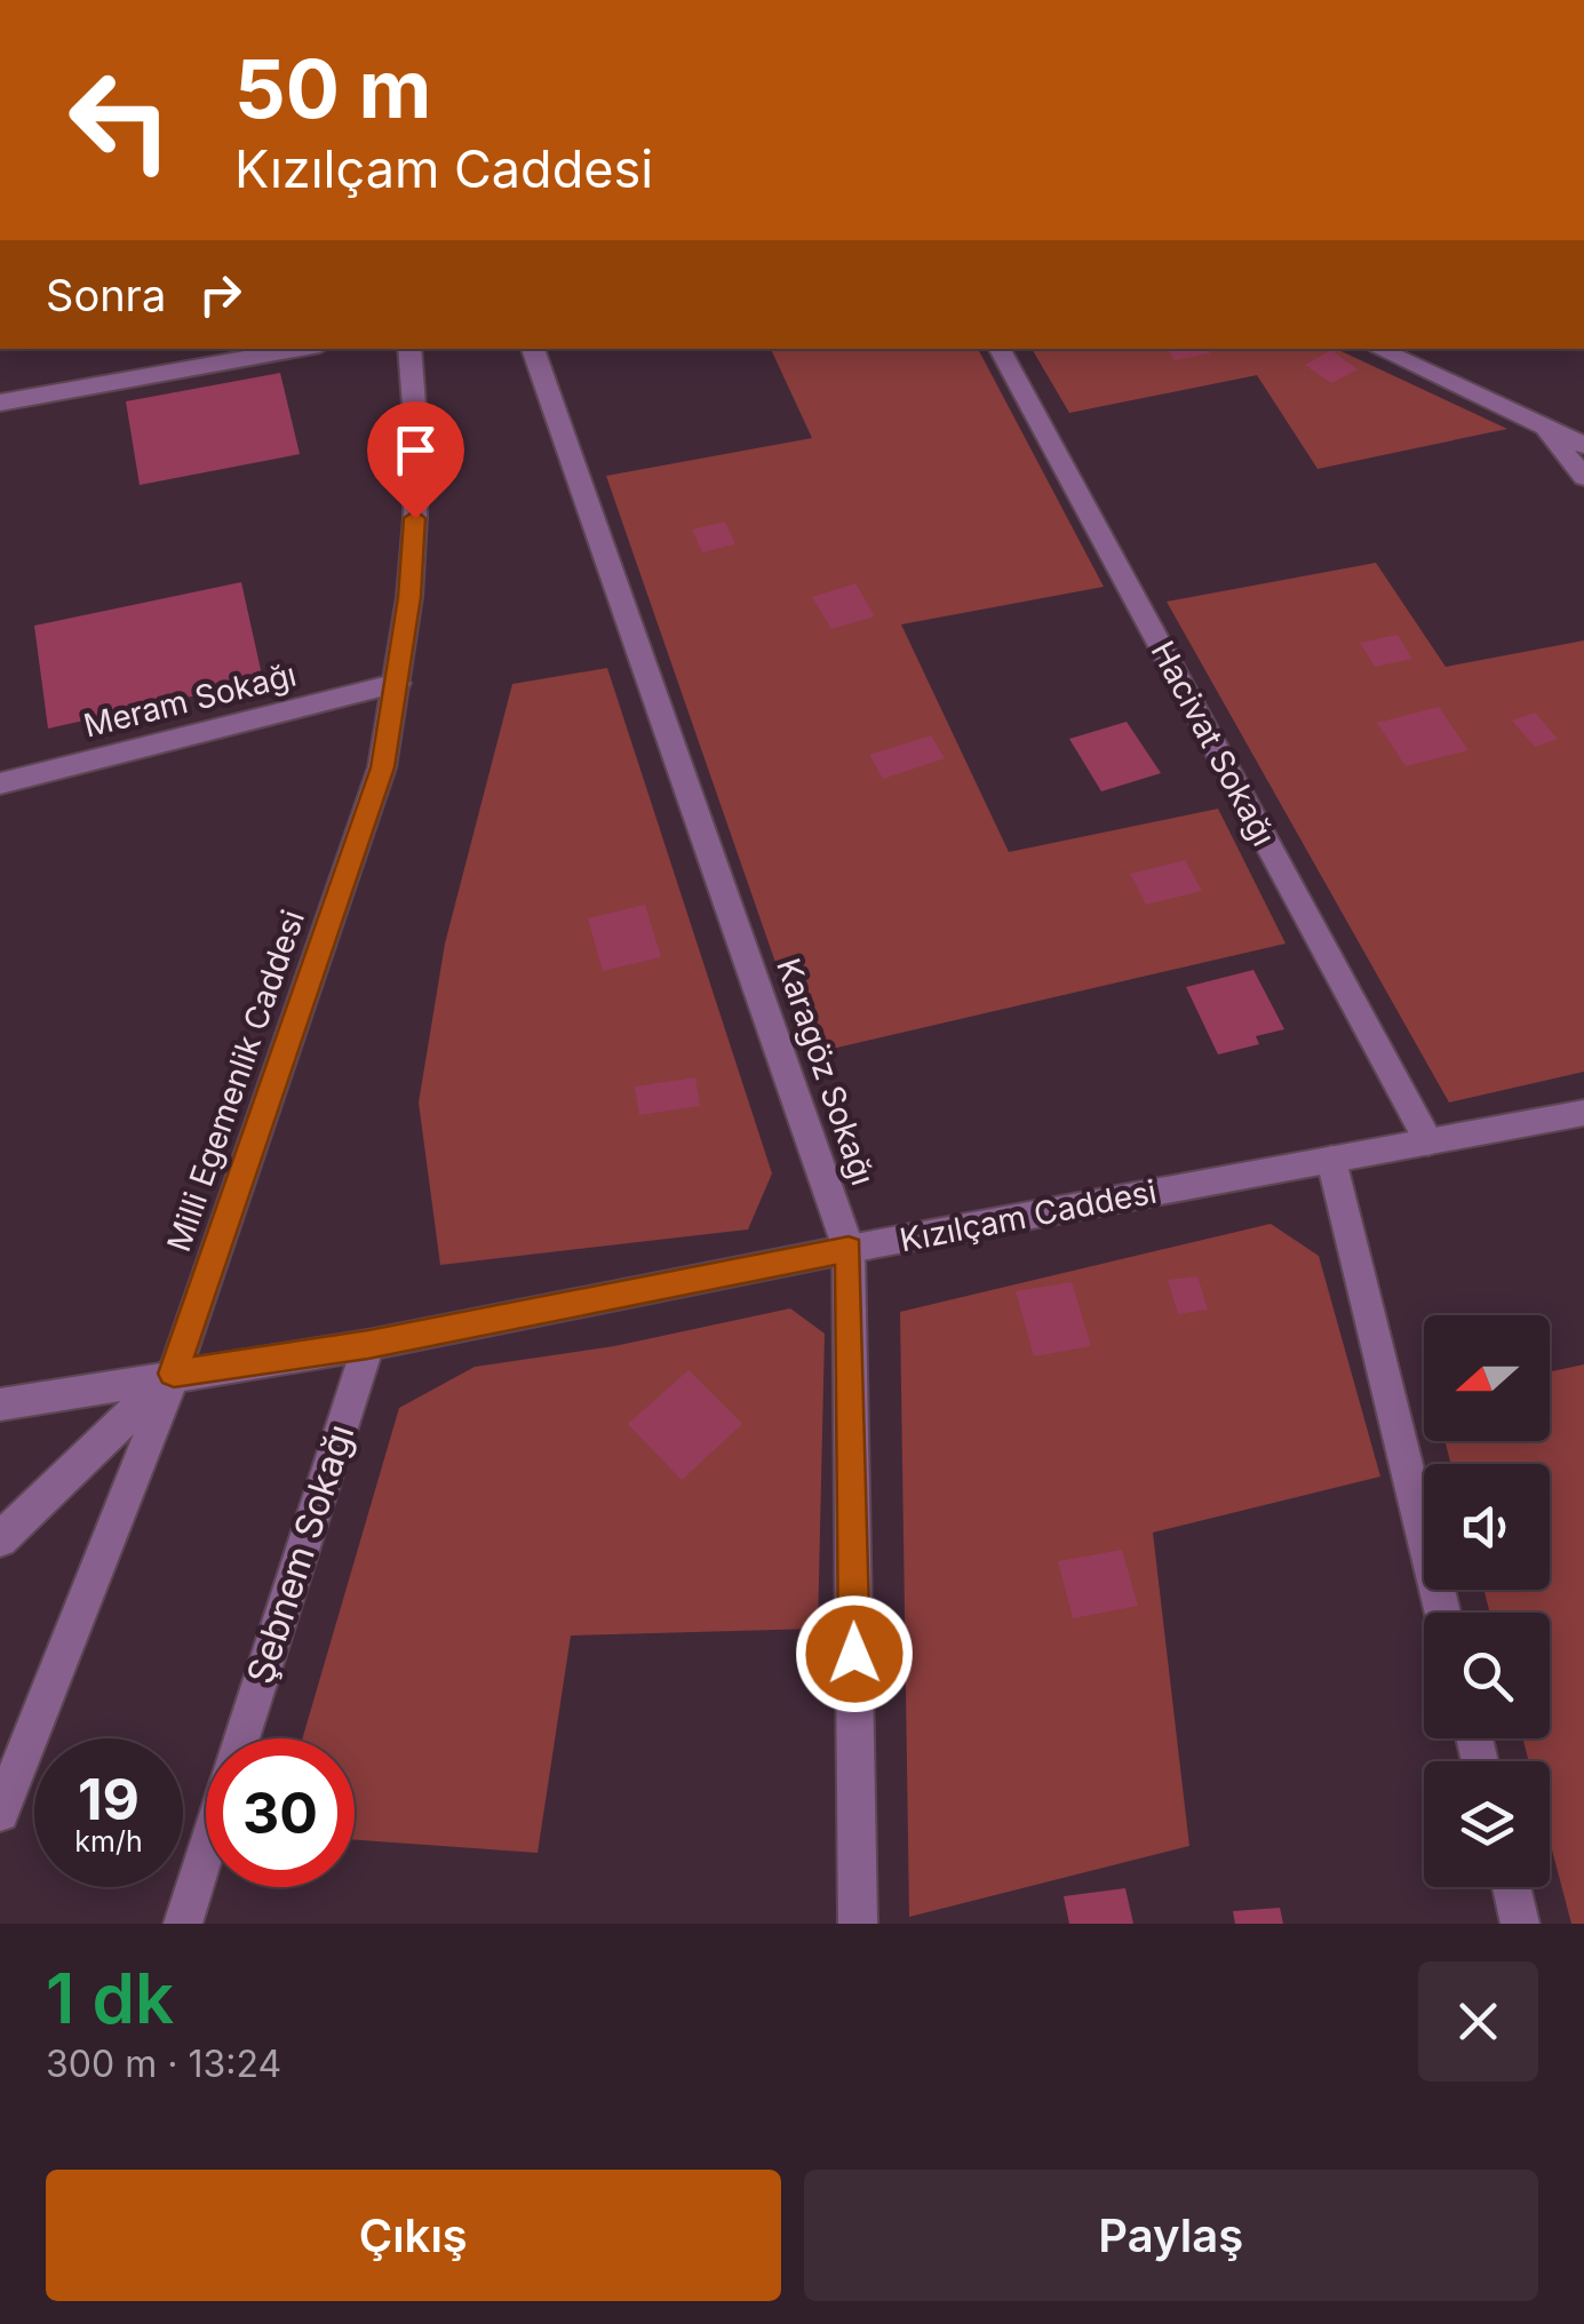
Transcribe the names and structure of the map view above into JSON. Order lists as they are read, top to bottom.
{
  "streets": {
    "street": [
      "Meram Sokağı",
      "Hacivat Sokağı",
      "Karagöz Sokağı",
      "Milli Egemenlik Caddesi",
      "Kızılçam Caddesi",
      "Şebnem Sokağı"
    ]
  },
  "crossings": [
    ["Meram Sokağı", "Milli Egemenlik Caddesi"],
    ["Hacivat Sokağı", "Kızılçam Caddesi"],
    ["Karagöz Sokağı", "Kızılçam Caddesi"],
    ["Milli Egemenlik Caddesi", "Kızılçam Caddesi"],
    ["Kızılçam Caddesi", "Şebnem Sokağı"]
  ],
  "north": "left",
  "page": {
    "turn": ["50 m", "Kızılçam Caddesi"],
    "then": "Sonra",
    "speed": "19 km/h",
    "limit": "30",
    "heading": ["1 dk", "300 m · 13:24"],
    "buttons": ["Çıkış", "Paylaş"]
  }
}
